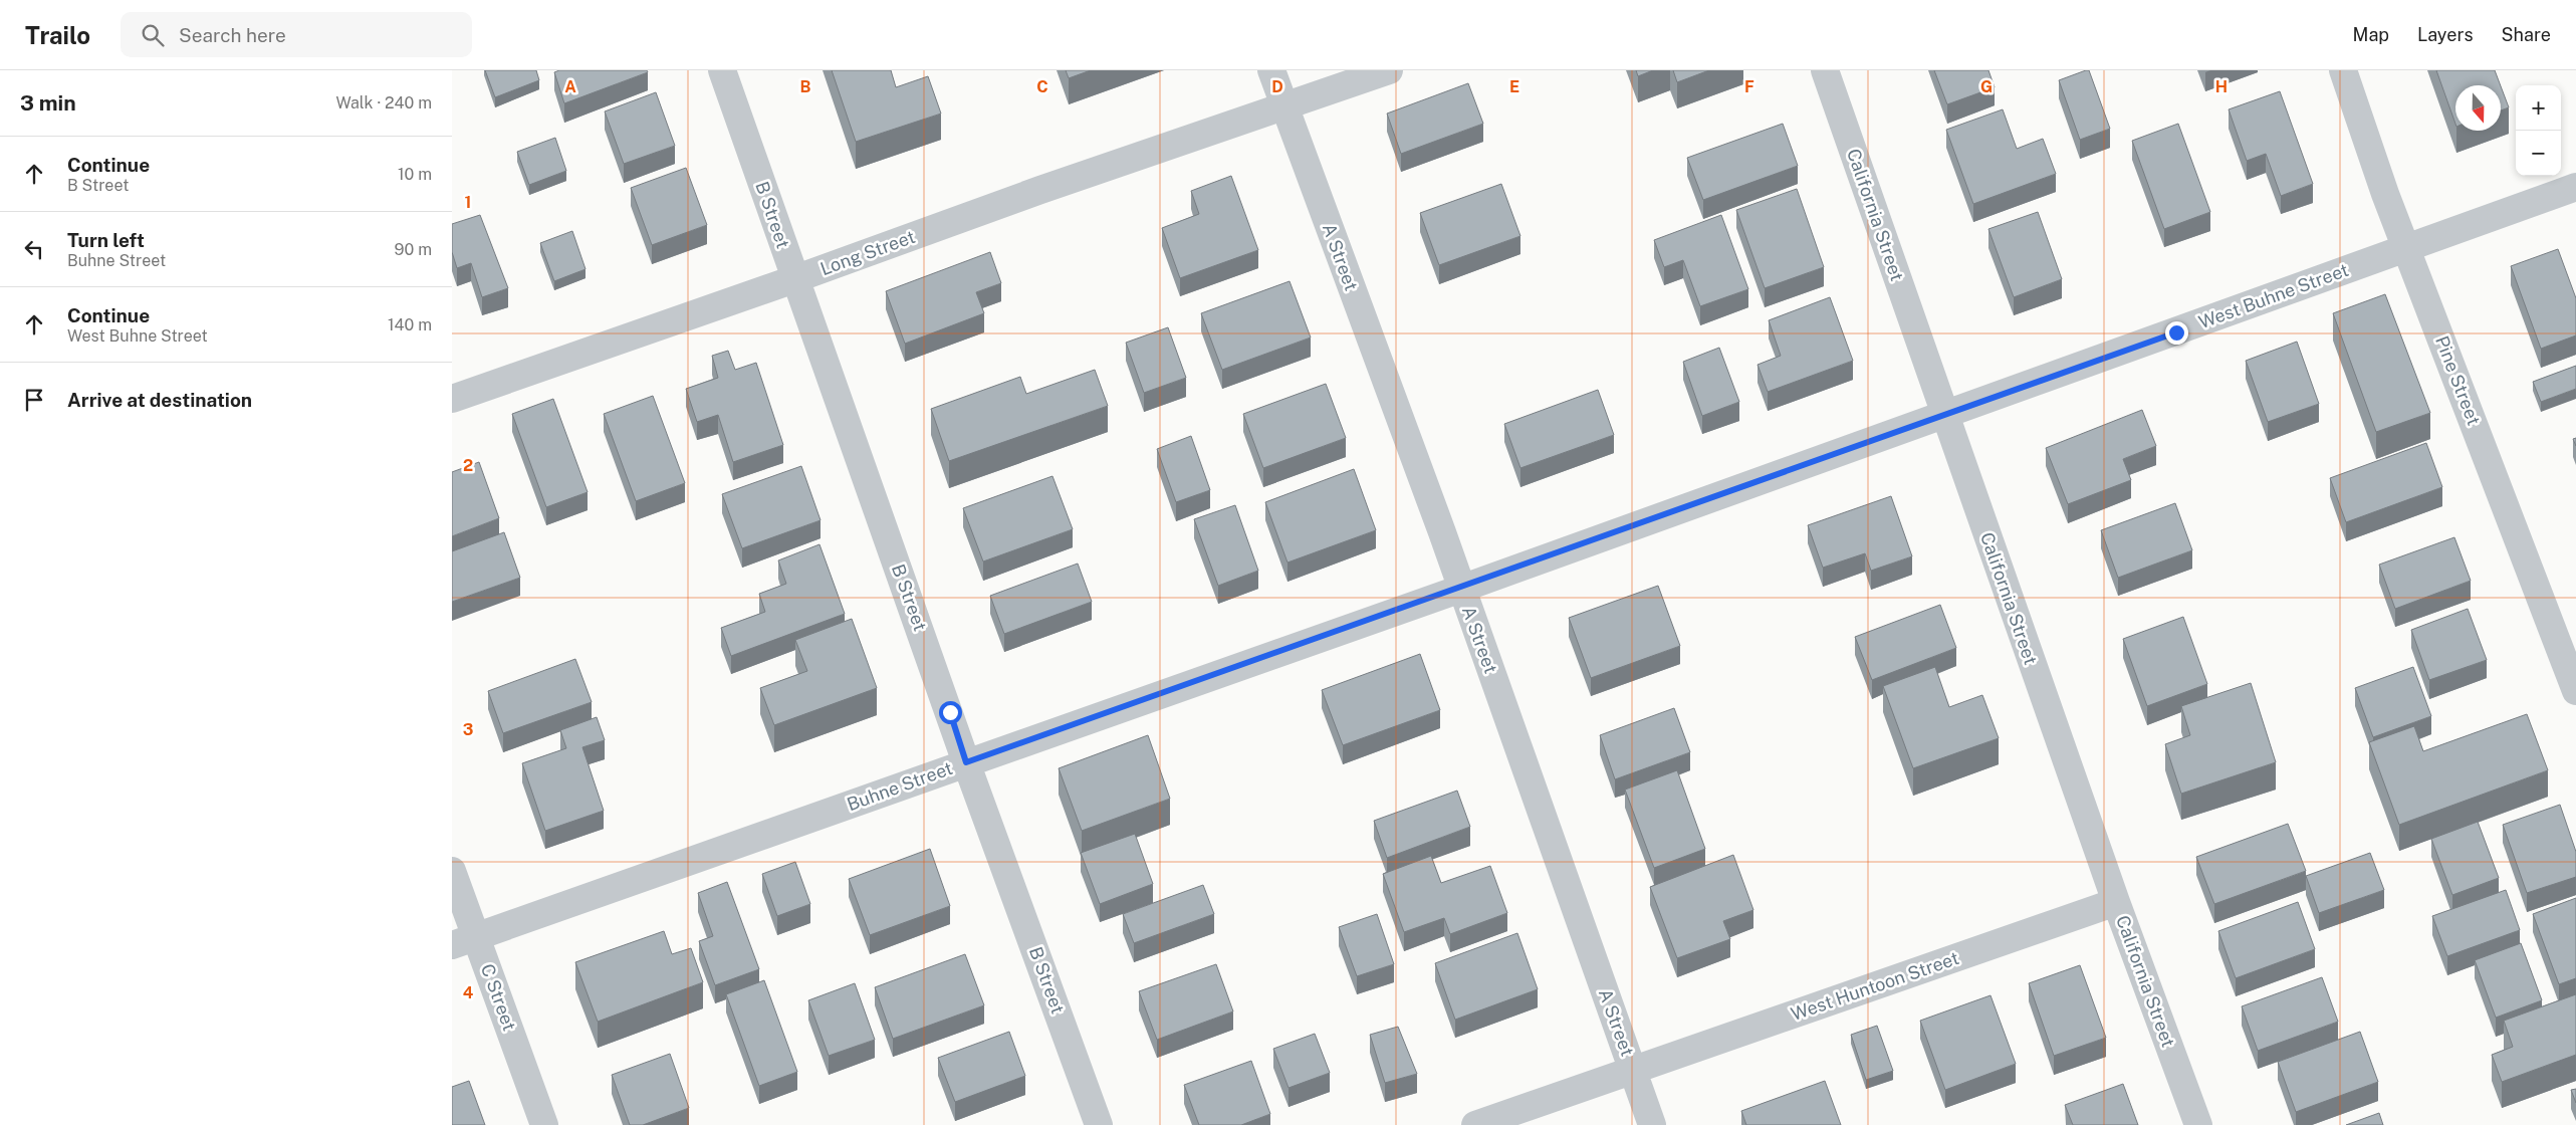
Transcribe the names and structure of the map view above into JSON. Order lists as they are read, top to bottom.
{
  "streets": {
    "street": [
      "B Street",
      "California Street",
      "Long Street",
      "A Street",
      "West Buhne Street",
      "Pine Street",
      "Buhne Street",
      "West Huntoon Street",
      "C Street"
    ]
  },
  "crossings": [
    ["B Street", "Long Street"],
    ["B Street", "Buhne Street"],
    ["California Street", "West Buhne Street"],
    ["California Street", "West Huntoon Street"],
    ["Long Street", "A Street"],
    ["A Street", "West Buhne Street"],
    ["A Street", "Buhne Street"],
    ["A Street", "West Huntoon Street"],
    ["West Buhne Street", "Pine Street"],
    ["West Buhne Street", "Buhne Street"],
    ["Buhne Street", "C Street"]
  ],
  "north": "bottom",
  "page": {
    "header": "Trailo",
    "search": "Search here",
    "nav": ["Map", "Layers", "Share"],
    "heading": ["3 min", "Walk · 240 m"],
    "map_buttons": ["+", "−"],
    "list": [
      ["Continue", "B Street", "10 m"],
      ["Turn left", "Buhne Street", "90 m"],
      ["Continue", "West Buhne Street", "140 m"],
      "Arrive at destination"
    ]
  },
  "grid": {
    "columns": [
      "A",
      "B",
      "C",
      "D",
      "E",
      "F",
      "G",
      "H"
    ],
    "rows": [
      "1",
      "2",
      "3",
      "4"
    ]
  }
}
